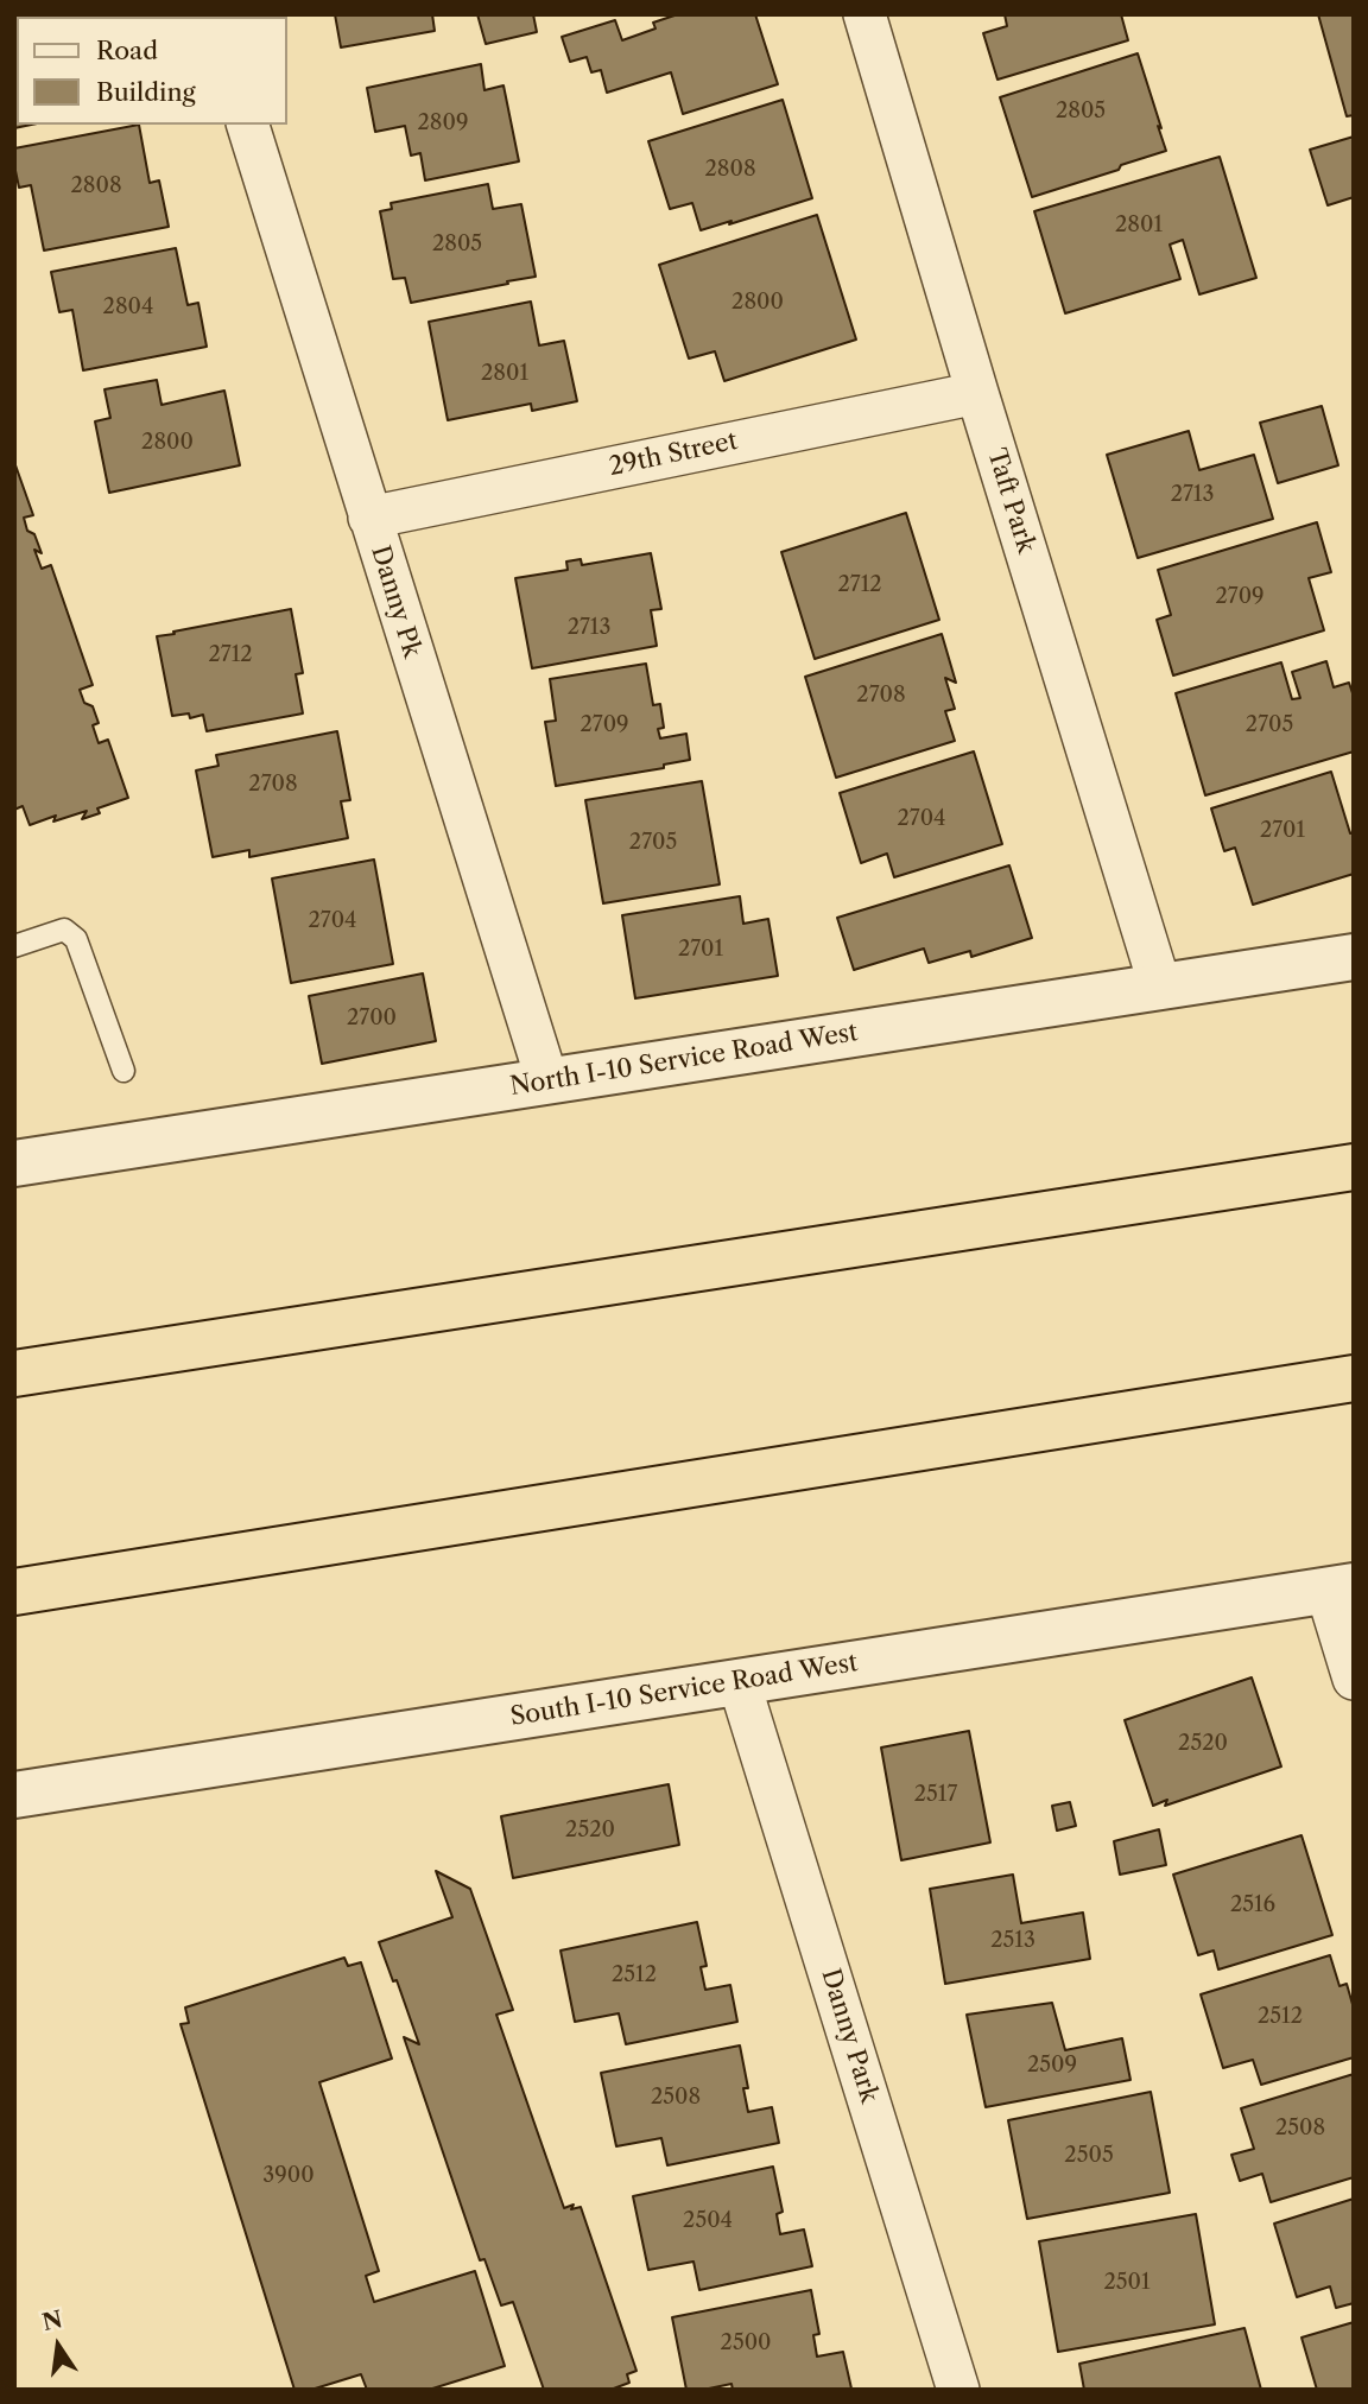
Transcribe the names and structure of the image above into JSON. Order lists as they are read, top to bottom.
{
  "streets": {
    "street": [
      "29th Street",
      "Taft Park",
      "Danny Pk",
      "North I-10 Service Road West",
      "South I-10 Service Road West",
      "Danny Park"
    ]
  },
  "crossings": [
    ["29th Street", "Taft Park"],
    ["29th Street", "Danny Pk"],
    ["Taft Park", "North I-10 Service Road West"],
    ["Danny Pk", "North I-10 Service Road West"],
    ["South I-10 Service Road West", "Danny Park"]
  ],
  "house_numbers": [
    "2805",
    "2809",
    "2808",
    "2808",
    "2801",
    "2805",
    "2800",
    "2804",
    "2801",
    "2800",
    "2713",
    "2712",
    "2709",
    "2713",
    "2712",
    "2708",
    "2709",
    "2705",
    "2708",
    "2704",
    "2701",
    "2705",
    "2704",
    "2701",
    "2700",
    "2520",
    "2517",
    "2520",
    "2516",
    "2513",
    "2512",
    "2512",
    "2509",
    "2508",
    "2508",
    "2505",
    "3900",
    "2504",
    "2501",
    "2500"
  ],
  "legend": ["Road", "Building"],
  "north": "top"
}
